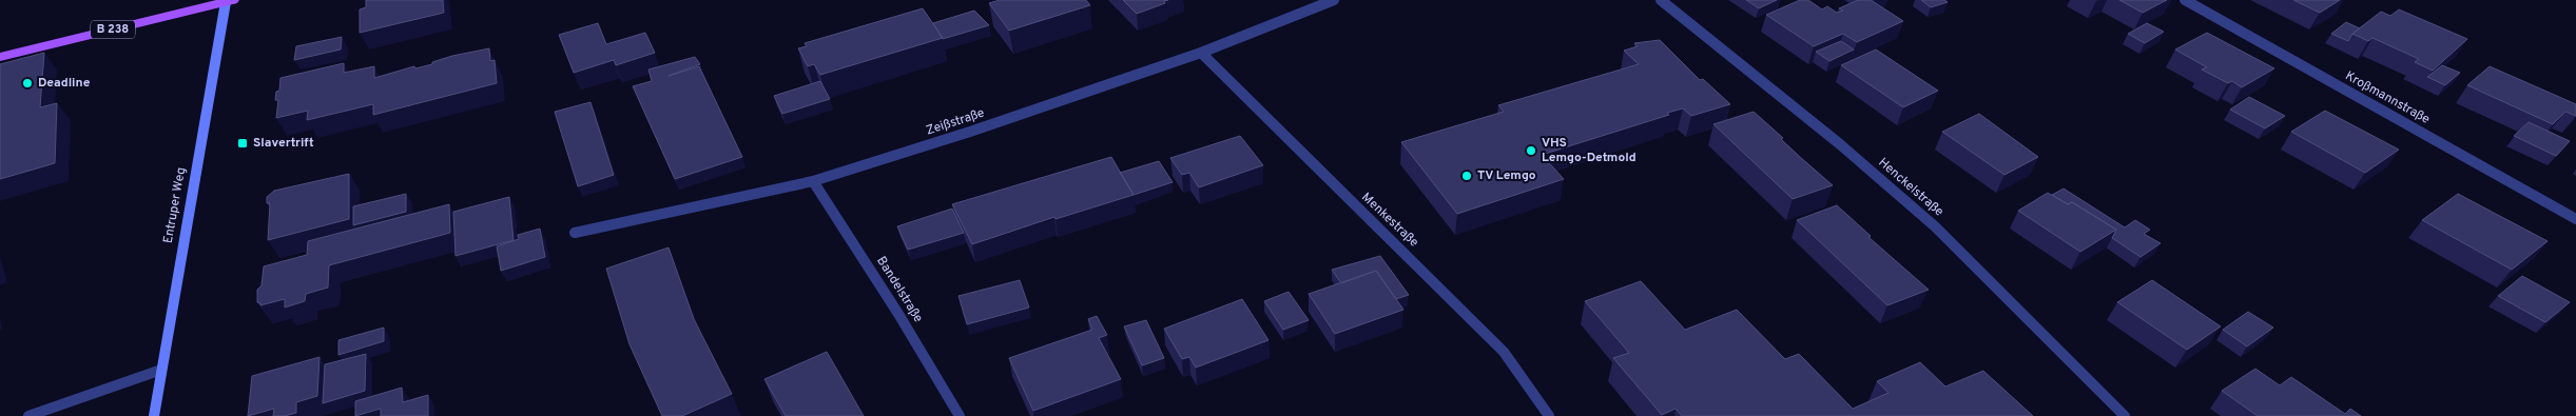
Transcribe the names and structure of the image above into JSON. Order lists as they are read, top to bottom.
{
  "streets": {
    "main road": ["B 238", "Entruper Weg"],
    "street": [
      "Kroßmannstraße",
      "Zeißstraße",
      "Henckelstraße",
      "Menkestraße",
      "Bandelstraße"
    ]
  },
  "crossings": [
    ["B 238", "Entruper Weg"],
    ["Zeißstraße", "Menkestraße"],
    ["Zeißstraße", "Bandelstraße"]
  ],
  "places": {
    "other": ["Deadline", "VHS Lemgo-Detmold", "TV Lemgo"],
    "transit": ["Slavertrift"]
  }
}
